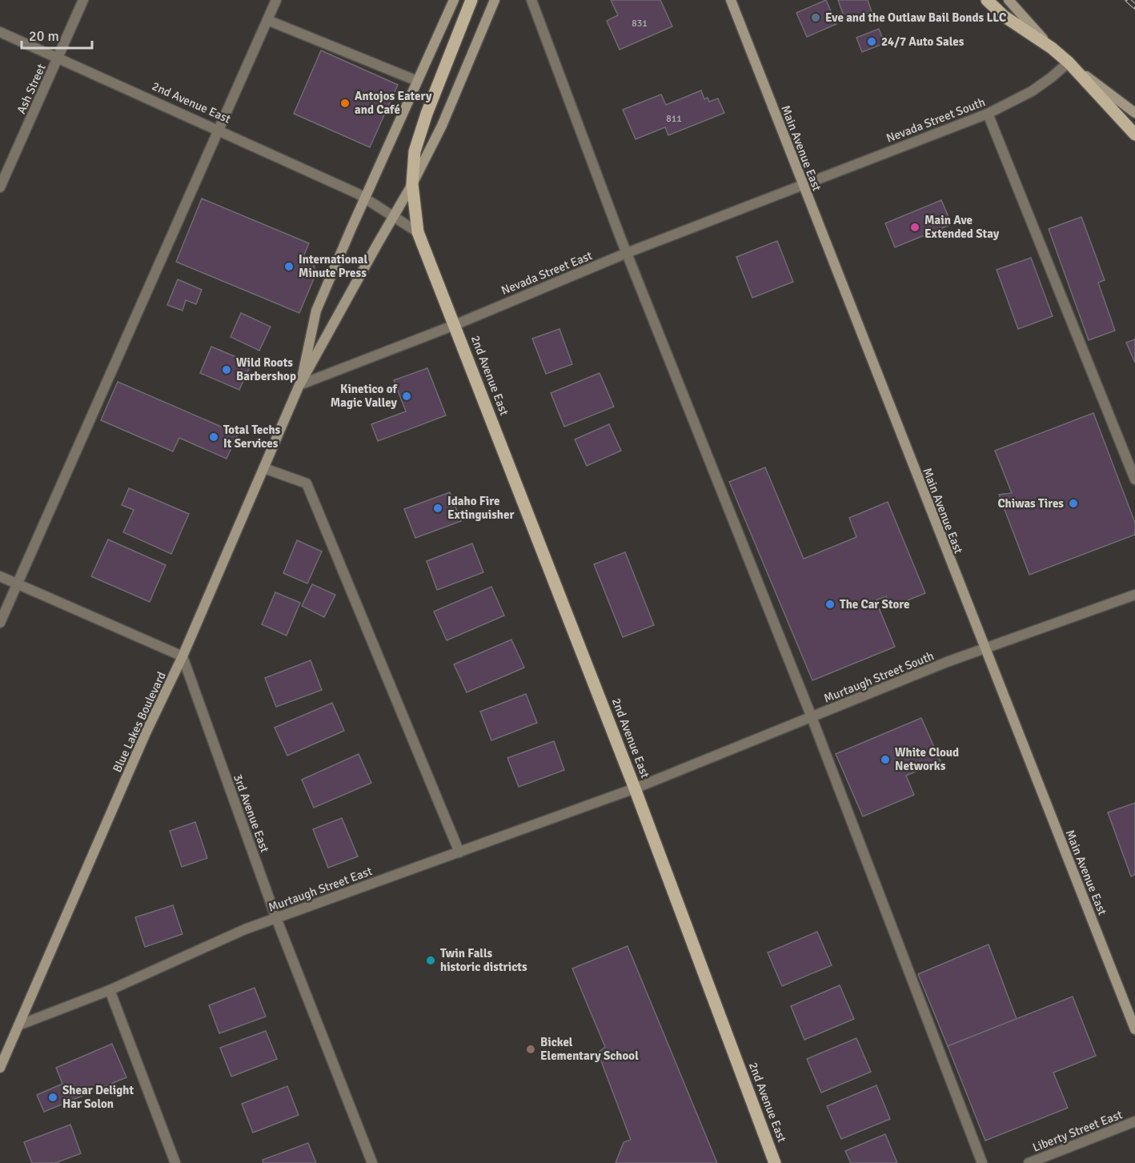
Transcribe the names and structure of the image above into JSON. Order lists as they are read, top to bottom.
{
  "streets": {
    "main road": ["2nd Avenue East", "Main Avenue East", "Blue Lakes Boulevard"],
    "street": [
      "Ash Street",
      "Nevada Street South",
      "Nevada Street East",
      "Murtaugh Street South",
      "3rd Avenue East",
      "Murtaugh Street East",
      "Liberty Street East"
    ]
  },
  "crossings": [
    ["Ash Street", "2nd Avenue East"],
    ["2nd Avenue East", "Nevada Street East"],
    ["2nd Avenue East", "Murtaugh Street South"],
    ["2nd Avenue East", "Murtaugh Street East"],
    ["Nevada Street South", "Main Avenue East"],
    ["Nevada Street South", "Nevada Street East"],
    ["Main Avenue East", "Nevada Street East"],
    ["Main Avenue East", "Murtaugh Street South"],
    ["Nevada Street East", "Blue Lakes Boulevard"],
    ["Murtaugh Street South", "Murtaugh Street East"],
    ["Blue Lakes Boulevard", "3rd Avenue East"],
    ["Blue Lakes Boulevard", "Murtaugh Street East"],
    ["3rd Avenue East", "Murtaugh Street East"]
  ],
  "places": [
    "Eve and the Outlaw Bail Bonds LLC",
    "24/7 Auto Sales",
    "Antojos Eatery and Café",
    "Main Ave Extended Stay",
    "International Minute Press",
    "Wild Roots Barbershop",
    "Kinetico of Magic Valley",
    "Total Techs It Services",
    "Chiwas Tires",
    "Idaho Fire Extinguisher",
    "The Car Store",
    "White Cloud Networks",
    "Twin Falls historic districts",
    "Bickel Elementary School",
    "Shear Delight Har Solon"
  ],
  "house_numbers": ["831", "811"],
  "scale_bar": "20 m"
}
